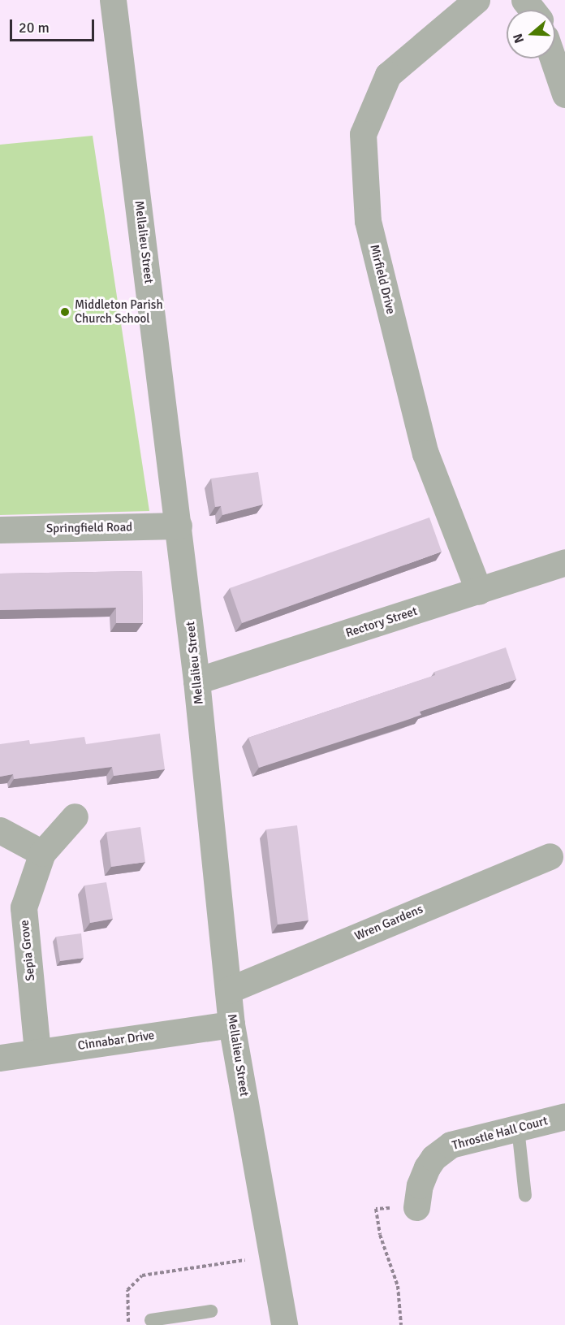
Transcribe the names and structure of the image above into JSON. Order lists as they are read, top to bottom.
{
  "streets": {
    "street": [
      "Mellalieu Street",
      "Mirfield Drive",
      "Springfield Road",
      "Rectory Street",
      "Wren Gardens",
      "Sepia Grove",
      "Cinnabar Drive",
      "Throstle Hall Court"
    ]
  },
  "crossings": [
    ["Mellalieu Street", "Springfield Road"],
    ["Mellalieu Street", "Rectory Street"],
    ["Mellalieu Street", "Wren Gardens"],
    ["Mellalieu Street", "Cinnabar Drive"],
    ["Mirfield Drive", "Rectory Street"],
    ["Sepia Grove", "Cinnabar Drive"]
  ],
  "places": ["Middleton Parish Church School"],
  "scale_bar": "20 m",
  "north": "left"
}
